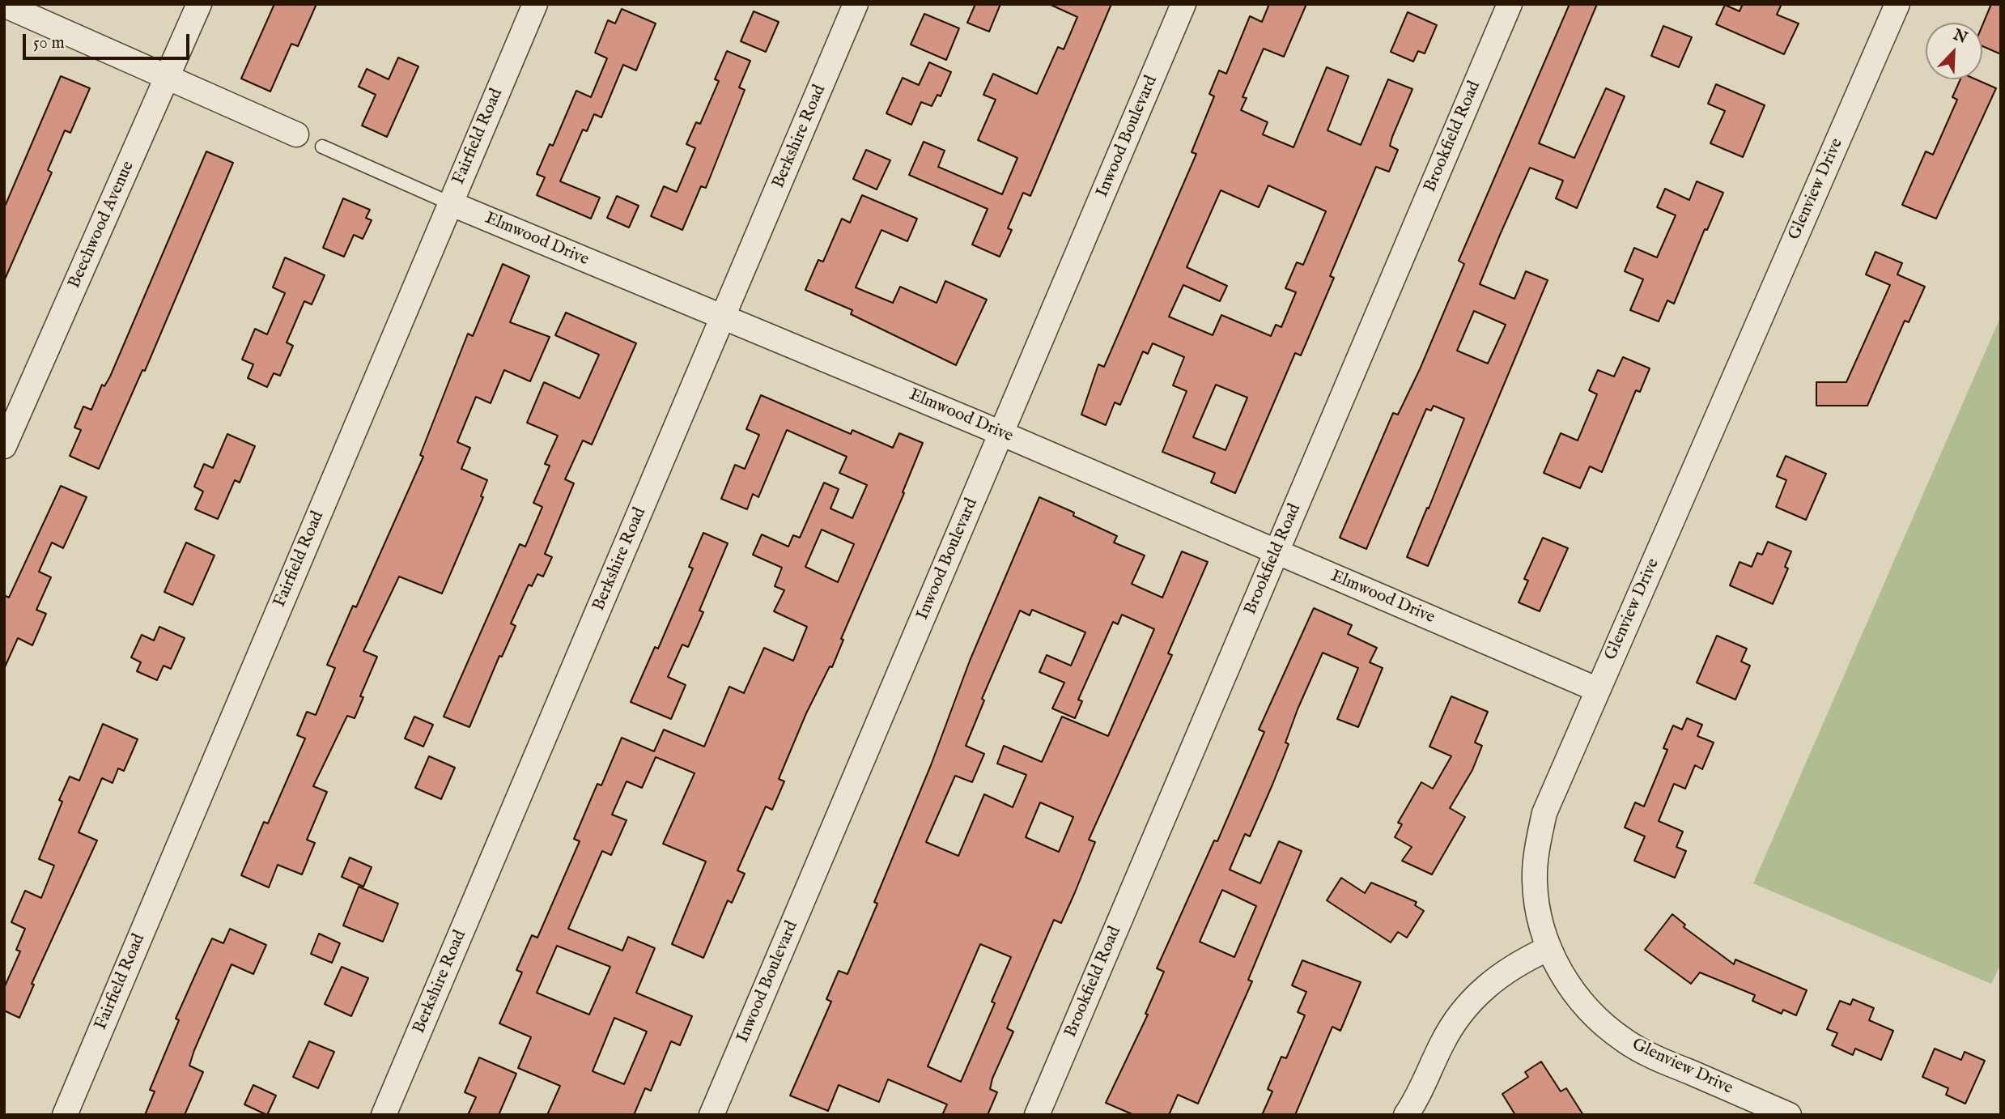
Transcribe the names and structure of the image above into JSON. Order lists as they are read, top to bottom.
{
  "streets": {
    "street": [
      "Fairfield Road",
      "Berkshire Road",
      "Inwood Boulevard",
      "Brookfield Road",
      "Glenview Drive",
      "Beechwood Avenue",
      "Elmwood Drive"
    ]
  },
  "crossings": [
    ["Fairfield Road", "Elmwood Drive"],
    ["Berkshire Road", "Elmwood Drive"],
    ["Inwood Boulevard", "Elmwood Drive"],
    ["Brookfield Road", "Elmwood Drive"],
    ["Glenview Drive", "Elmwood Drive"]
  ],
  "scale_bar": "50 m",
  "north": "top right"
}
